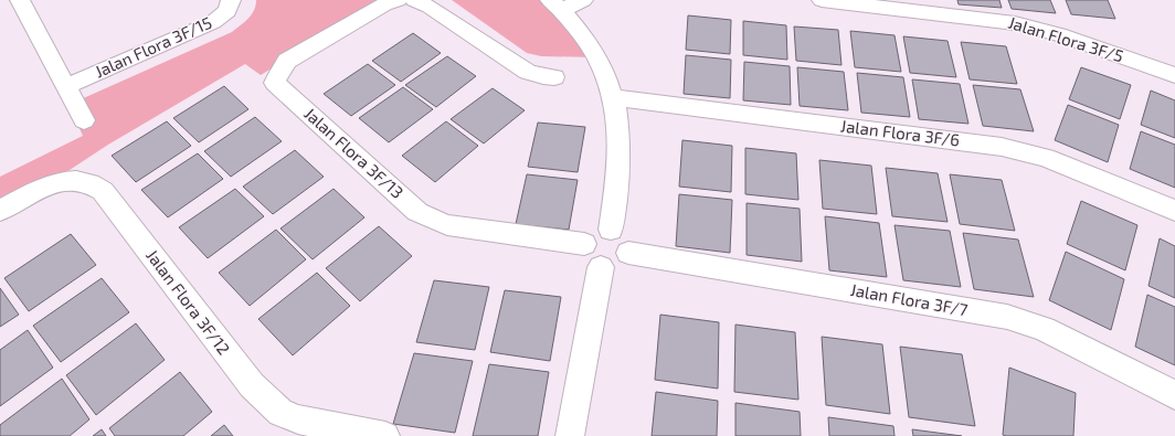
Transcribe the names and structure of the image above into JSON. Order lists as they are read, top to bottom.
{
  "streets": {
    "street": [
      "Jalan Flora 3F/5",
      "Jalan Flora 3F/15",
      "Jalan Flora 3F/6",
      "Jalan Flora 3F/13",
      "Jalan Flora 3F/7",
      "Jalan Flora 3F/12"
    ]
  },
  "crossings": [
    ["Jalan Flora 3F/13", "Jalan Flora 3F/7"]
  ]
}
